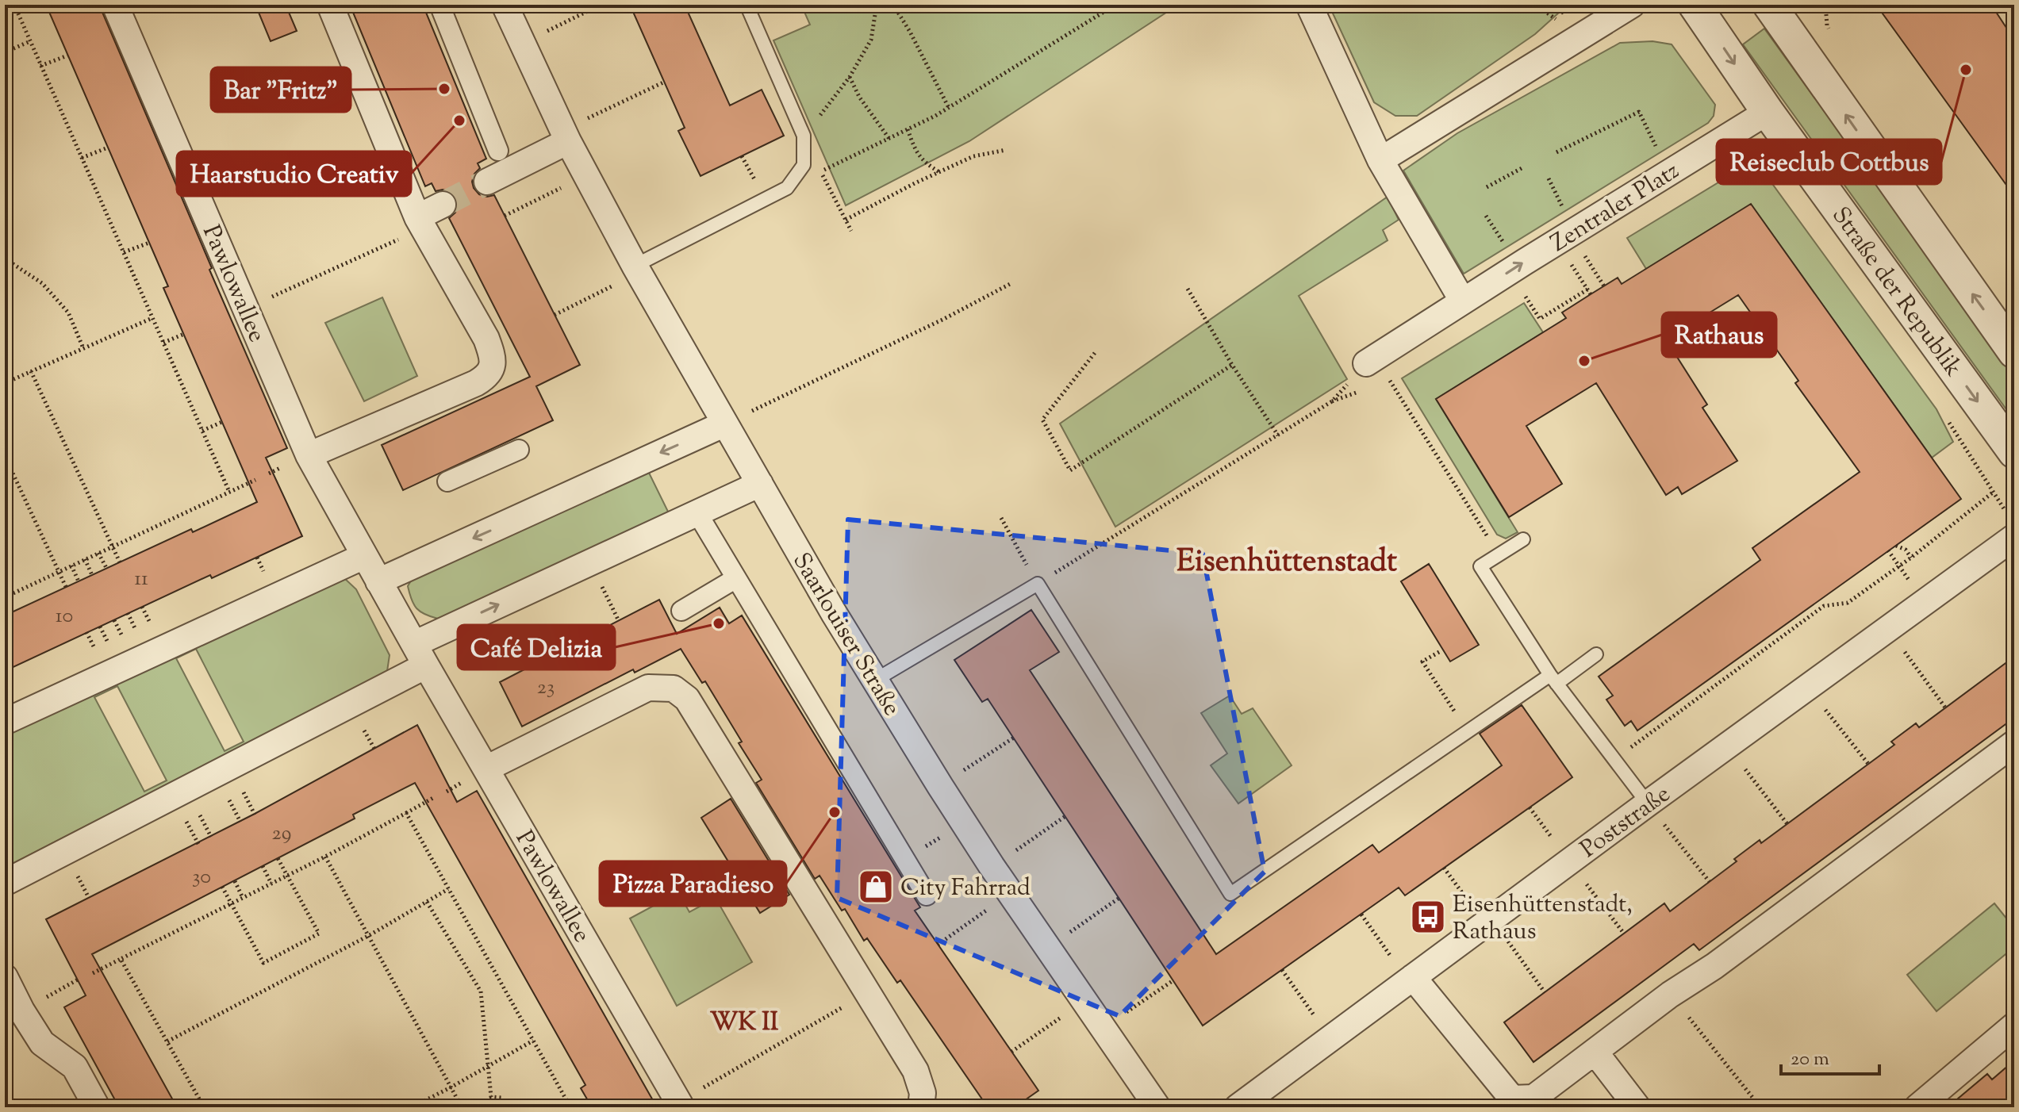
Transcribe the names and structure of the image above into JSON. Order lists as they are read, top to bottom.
{
  "streets": {
    "street": [
      "Zentraler Platz",
      "Pawlowallee",
      "Straße der Republik",
      "Saarlouiser Straße",
      "Poststraße"
    ]
  },
  "crossings": [
    ["Zentraler Platz", "Straße der Republik"]
  ],
  "districts": ["Eisenhüttenstadt", "WK II"],
  "places": {
    "other": [
      "Reiseclub Cottbus",
      "Bar \"Fritz\"",
      "Haarstudio Creativ",
      "Rathaus",
      "Café Delizia",
      "Pizza Paradieso"
    ],
    "shop": ["City Fahrrad"],
    "bus stop": ["Eisenhüttenstadt, Rathaus"]
  },
  "house_numbers": [
    "11",
    "10",
    "23",
    "29",
    "30"
  ],
  "scale_bar": "20 m"
}
